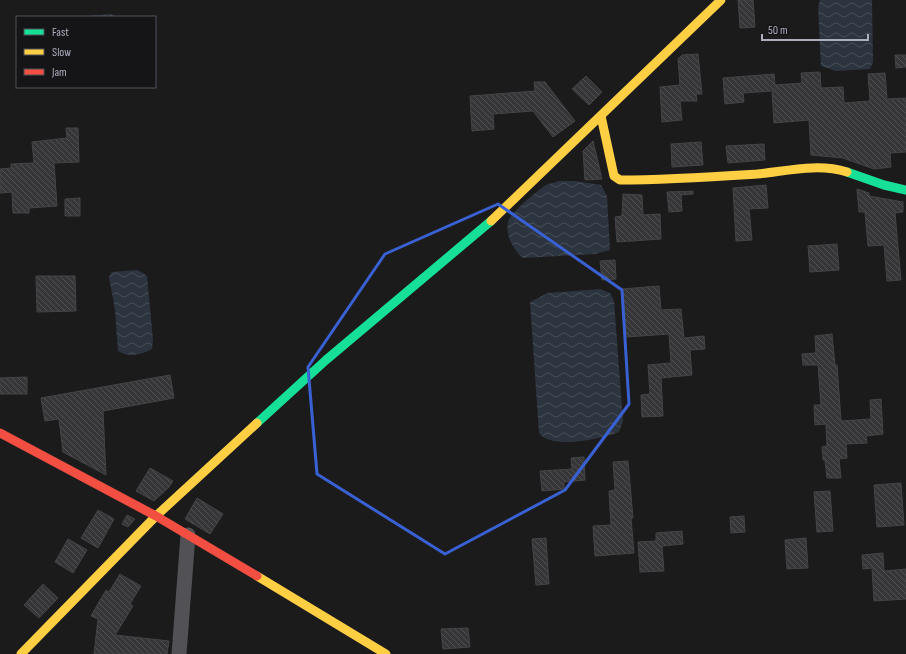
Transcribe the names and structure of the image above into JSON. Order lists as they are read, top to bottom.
{
  "legend": ["Fast", "Slow", "Jam"],
  "scale_bar": "50 m"
}
